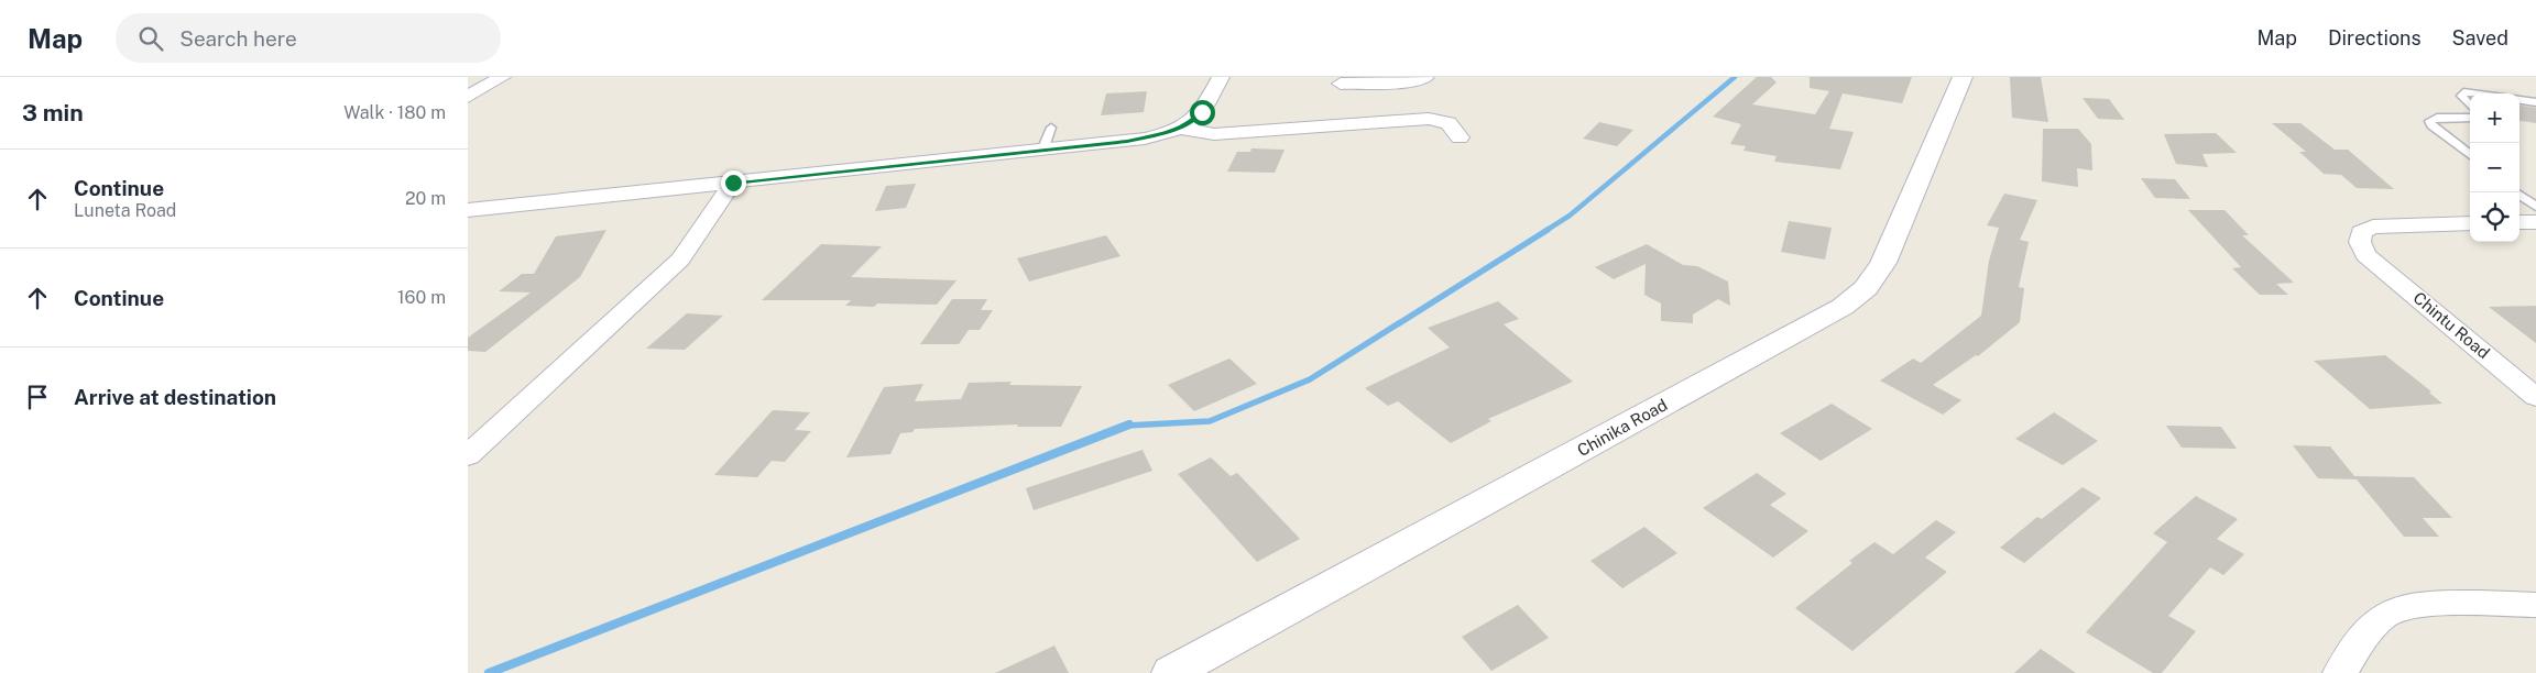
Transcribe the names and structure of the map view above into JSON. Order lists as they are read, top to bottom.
{
  "streets": {
    "main road": ["Chinika Road"],
    "street": ["Chintu Road"]
  },
  "page": {
    "header": "Map",
    "search": "Search here",
    "nav": ["Map", "Directions", "Saved"],
    "heading": ["3 min", "Walk · 180 m"],
    "map_buttons": ["+", "−"],
    "list": [
      ["Continue", "Luneta Road", "20 m"],
      ["Continue", "160 m"],
      "Arrive at destination"
    ]
  }
}
